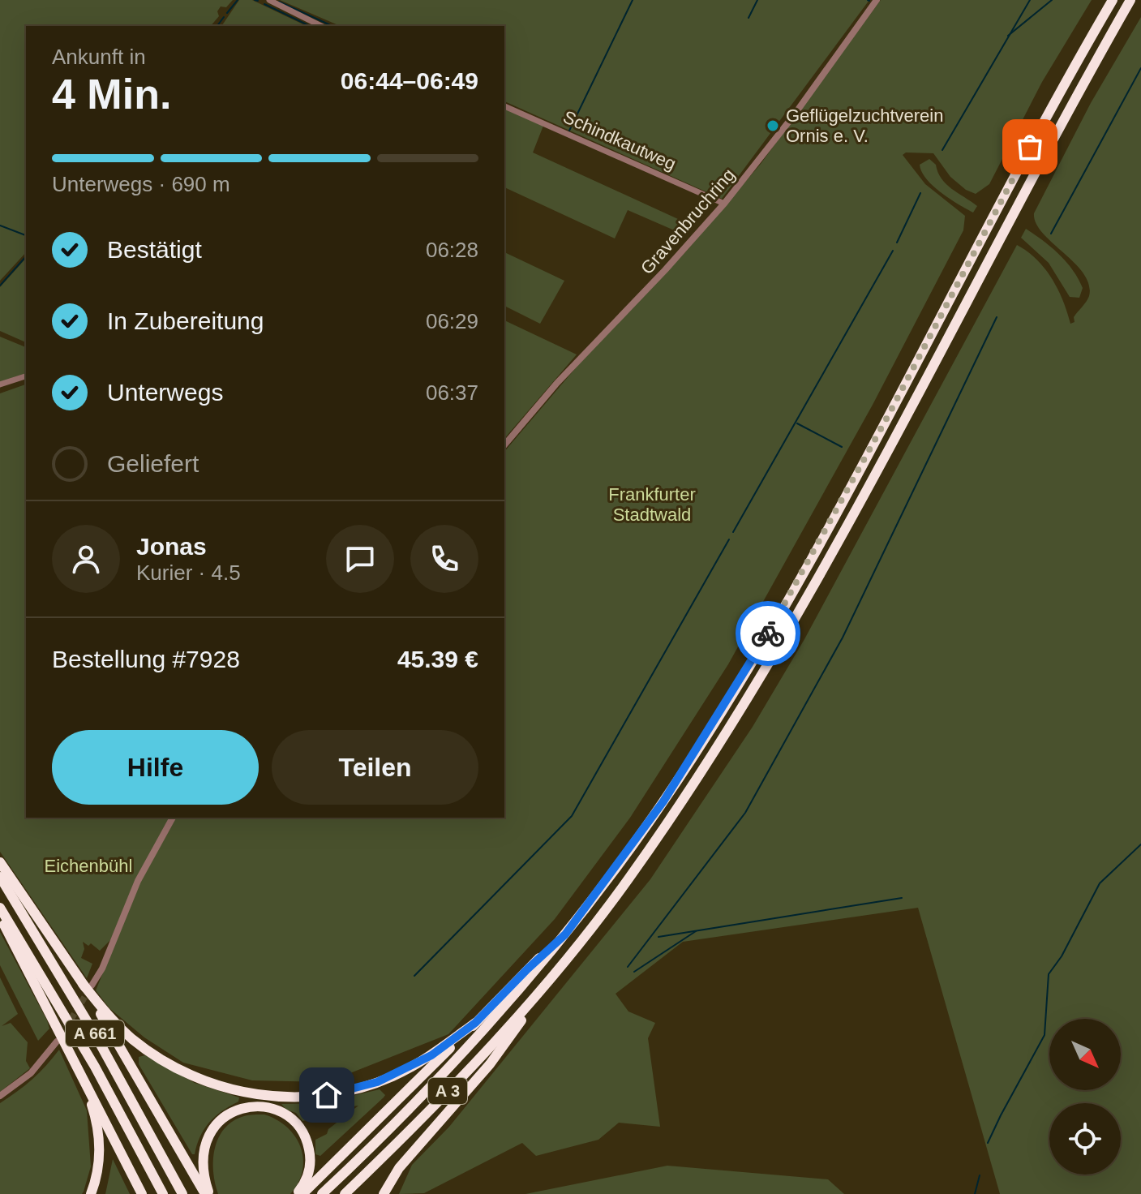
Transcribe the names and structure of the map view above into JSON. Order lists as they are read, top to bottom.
{
  "streets": {
    "highway": ["A 661", "A 3"],
    "street": ["Schindkautweg", "Gravenbruchring"]
  },
  "crossings": [
    ["Schindkautweg", "Gravenbruchring"]
  ],
  "parks": ["Frankfurter Stadtwald", "Eichenbühl"],
  "places": ["Geflügelzuchtverein Ornis e. V."],
  "north": "bottom right",
  "page": {
    "heading": ["4 Min.", "Ankunft in", "06:44–06:49"],
    "panel": [
      "Jonas",
      "Kurier · 4.5",
      "Bestellung #7928",
      "45.39 €"
    ],
    "bar": "Unterwegs · 690 m",
    "list": [
      ["Bestätigt", "06:28"],
      ["In Zubereitung", "06:29"],
      ["Unterwegs", "06:37"],
      "Geliefert"
    ],
    "buttons": ["Hilfe", "Teilen"]
  }
}
